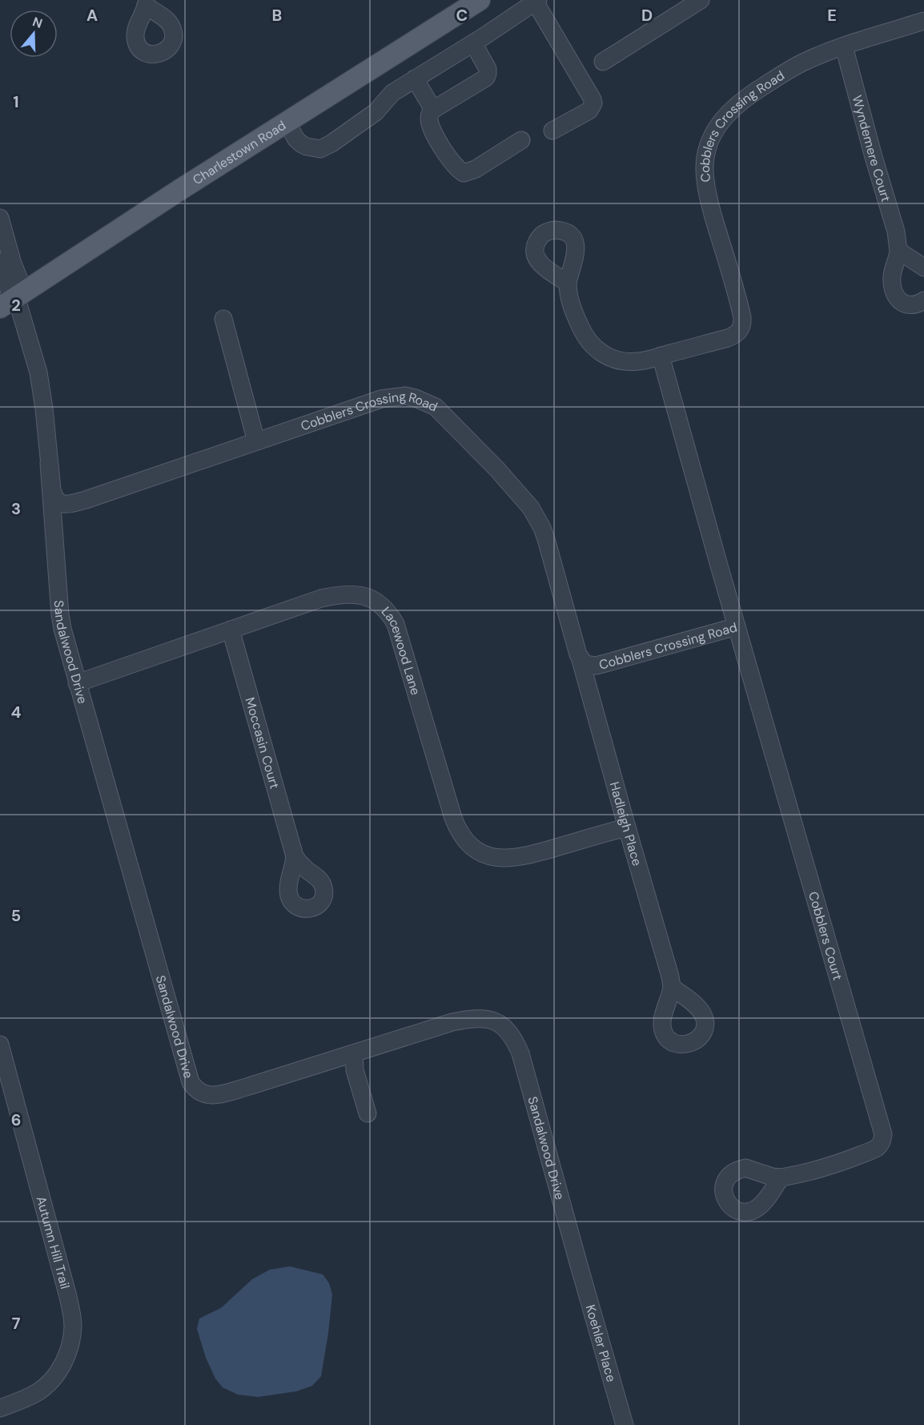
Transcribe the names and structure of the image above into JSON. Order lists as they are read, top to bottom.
{
  "streets": {
    "main road": ["Charlestown Road"],
    "street": [
      "Cobblers Crossing Road",
      "Wyndemere Court",
      "Sandalwood Drive",
      "Lacewood Lane",
      "Moccasin Court",
      "Hadleigh Place",
      "Cobblers Court",
      "Autumn Hill Trail",
      "Koehler Place"
    ]
  },
  "crossings": [
    ["Cobblers Crossing Road", "Wyndemere Court"],
    ["Cobblers Crossing Road", "Charlestown Road"],
    ["Cobblers Crossing Road", "Sandalwood Drive"],
    ["Cobblers Crossing Road", "Hadleigh Place"],
    ["Cobblers Crossing Road", "Cobblers Court"],
    ["Sandalwood Drive", "Lacewood Lane"],
    ["Sandalwood Drive", "Koehler Place"],
    ["Lacewood Lane", "Moccasin Court"],
    ["Lacewood Lane", "Hadleigh Place"]
  ],
  "north": "top",
  "grid": {
    "columns": [
      "A",
      "B",
      "C",
      "D",
      "E"
    ],
    "rows": [
      "1",
      "2",
      "3",
      "4",
      "5",
      "6",
      "7"
    ]
  }
}
